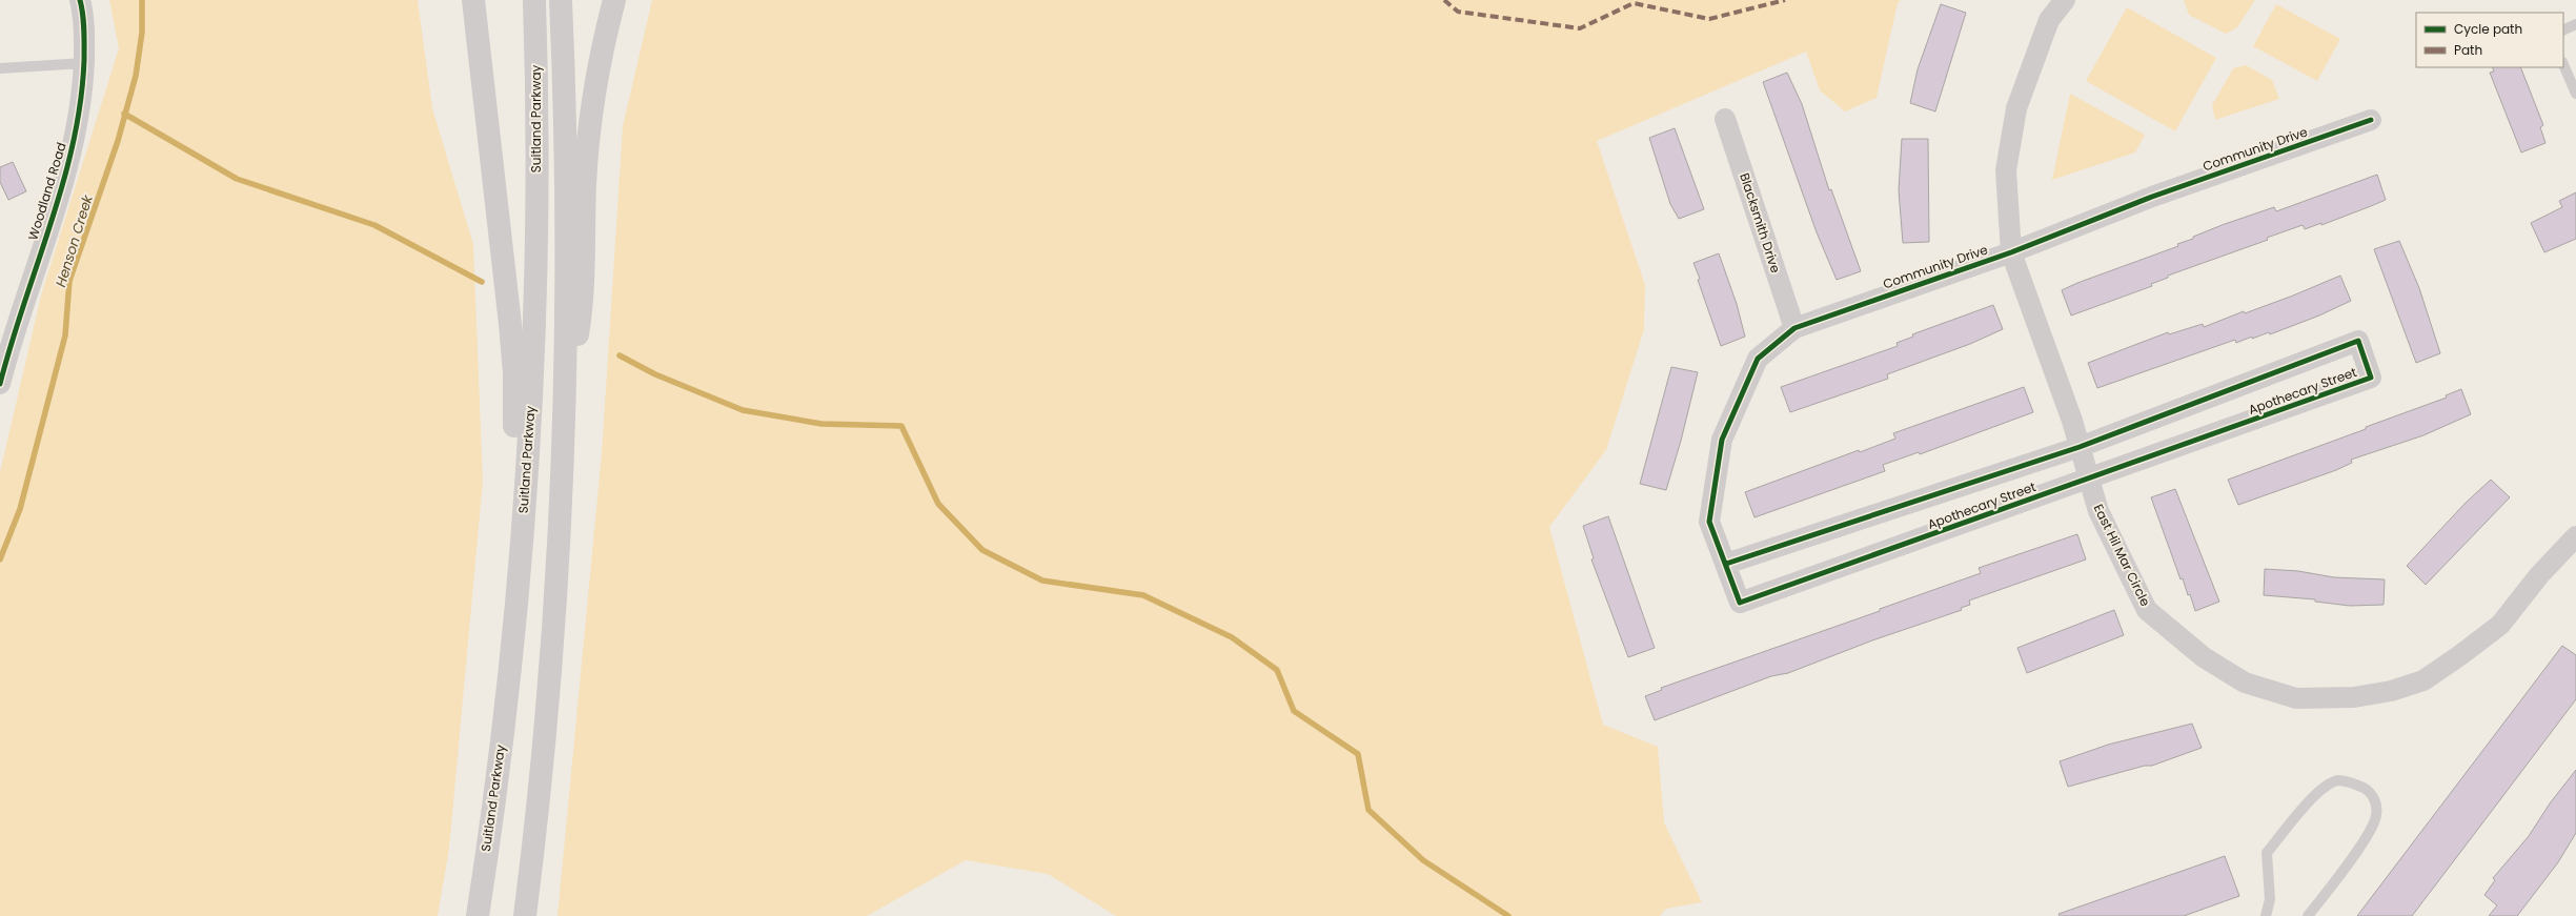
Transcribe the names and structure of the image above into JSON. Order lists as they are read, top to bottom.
{
  "streets": {
    "highway": ["Suitland Parkway"],
    "street": [
      "Community Drive",
      "Woodland Road",
      "Blacksmith Drive",
      "Apothecary Street",
      "East Hil Mar Circle"
    ]
  },
  "crossings": [
    ["Community Drive", "Blacksmith Drive"],
    ["Community Drive", "Apothecary Street"],
    ["Community Drive", "East Hil Mar Circle"],
    ["Apothecary Street", "East Hil Mar Circle"]
  ],
  "water": ["Henson Creek"],
  "legend": ["Cycle path", "Path"]
}
